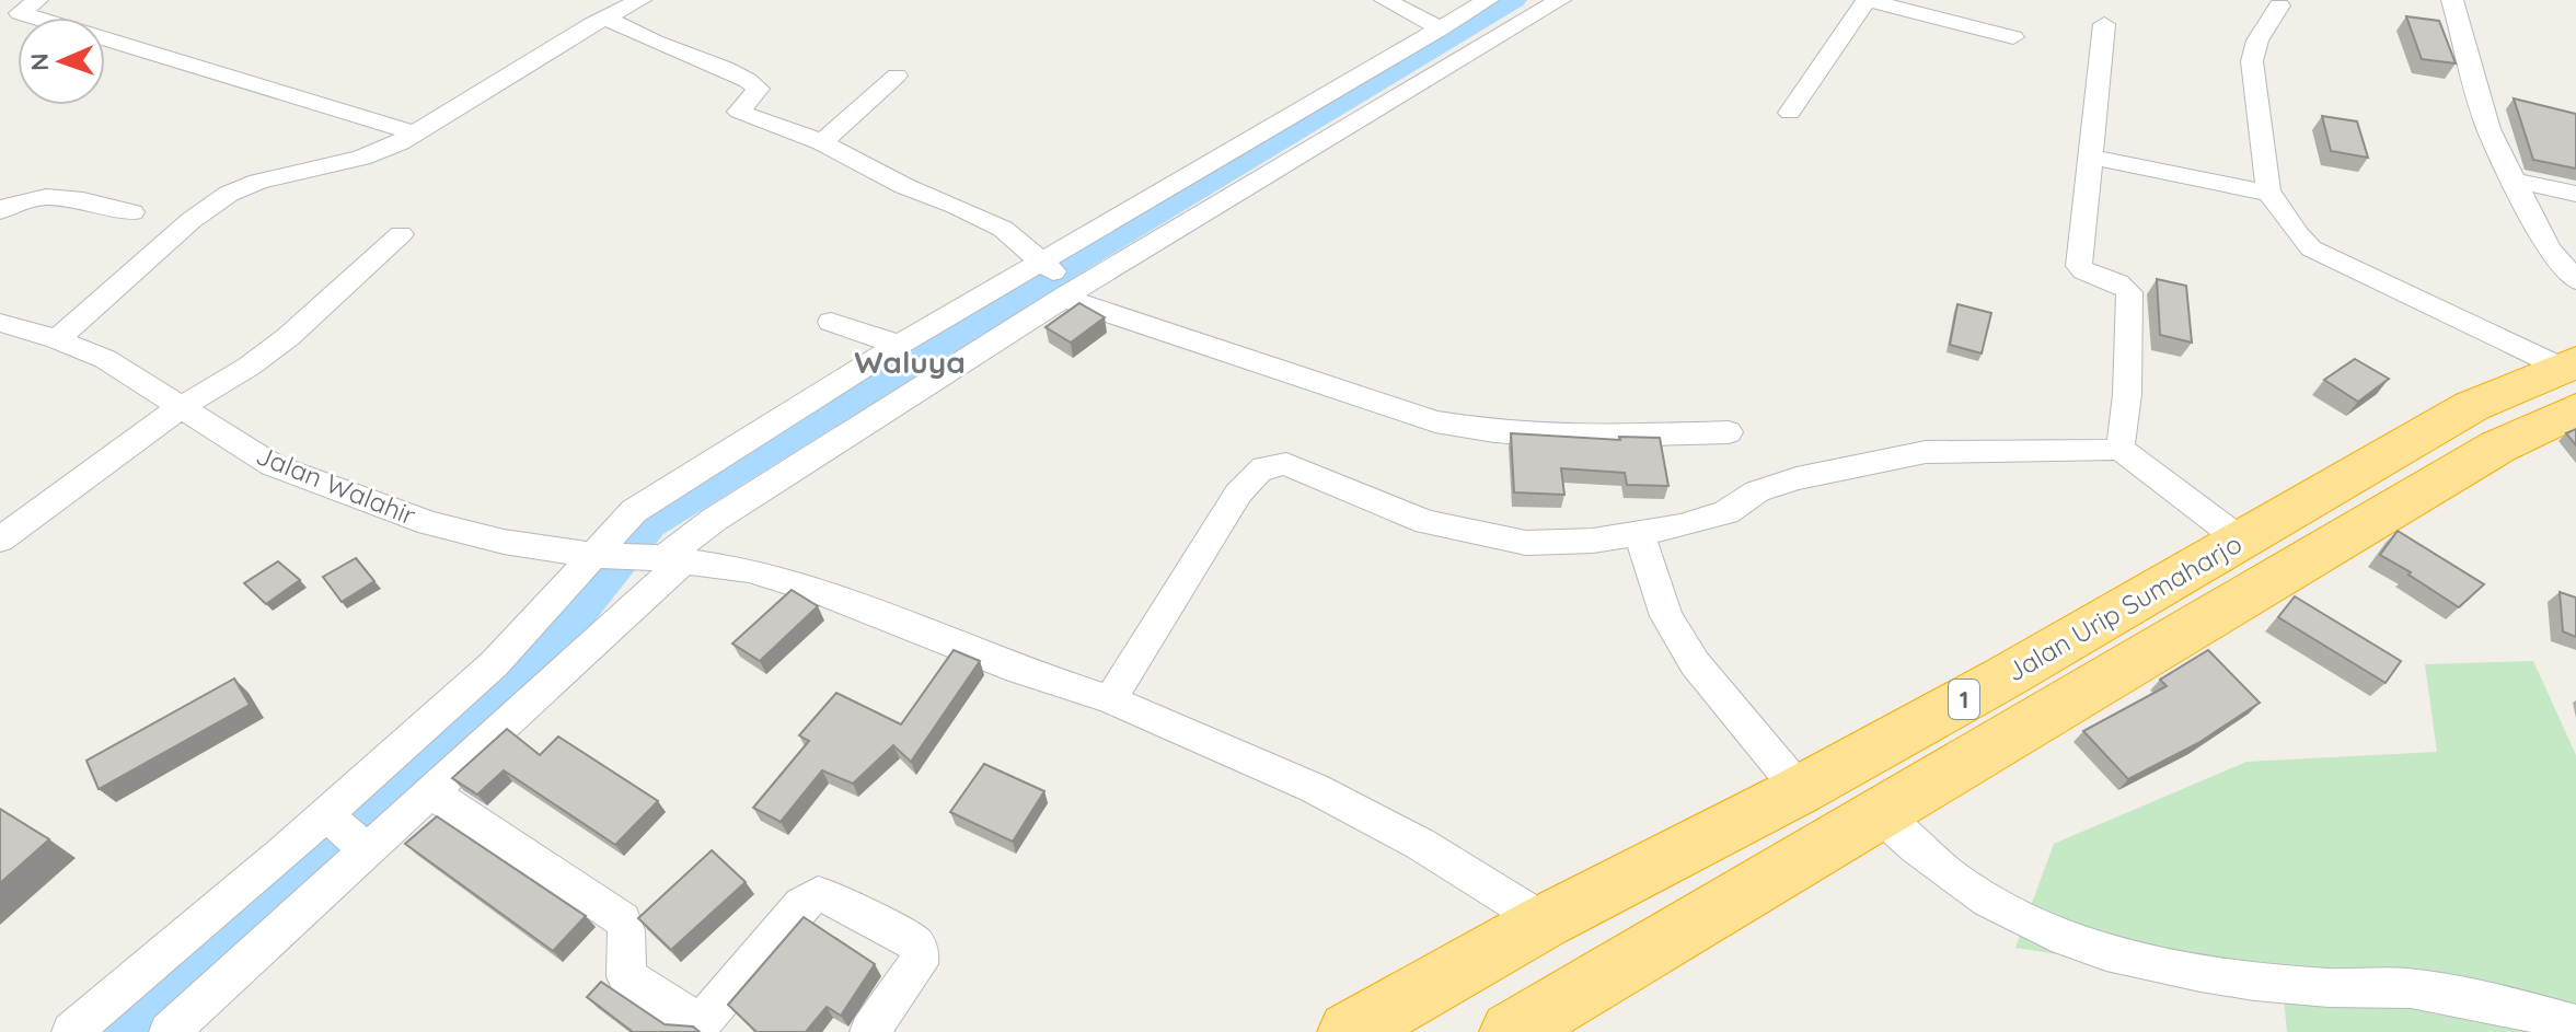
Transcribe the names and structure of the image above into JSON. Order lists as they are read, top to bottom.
{
  "streets": {
    "highway": ["Jalan Urip Sumaharjo", "1"],
    "street": ["Jalan Walahir"]
  },
  "crossings": [
    ["Jalan Walahir", "Jalan Urip Sumaharjo"]
  ],
  "districts": ["Waluya"],
  "north": "left"
}
